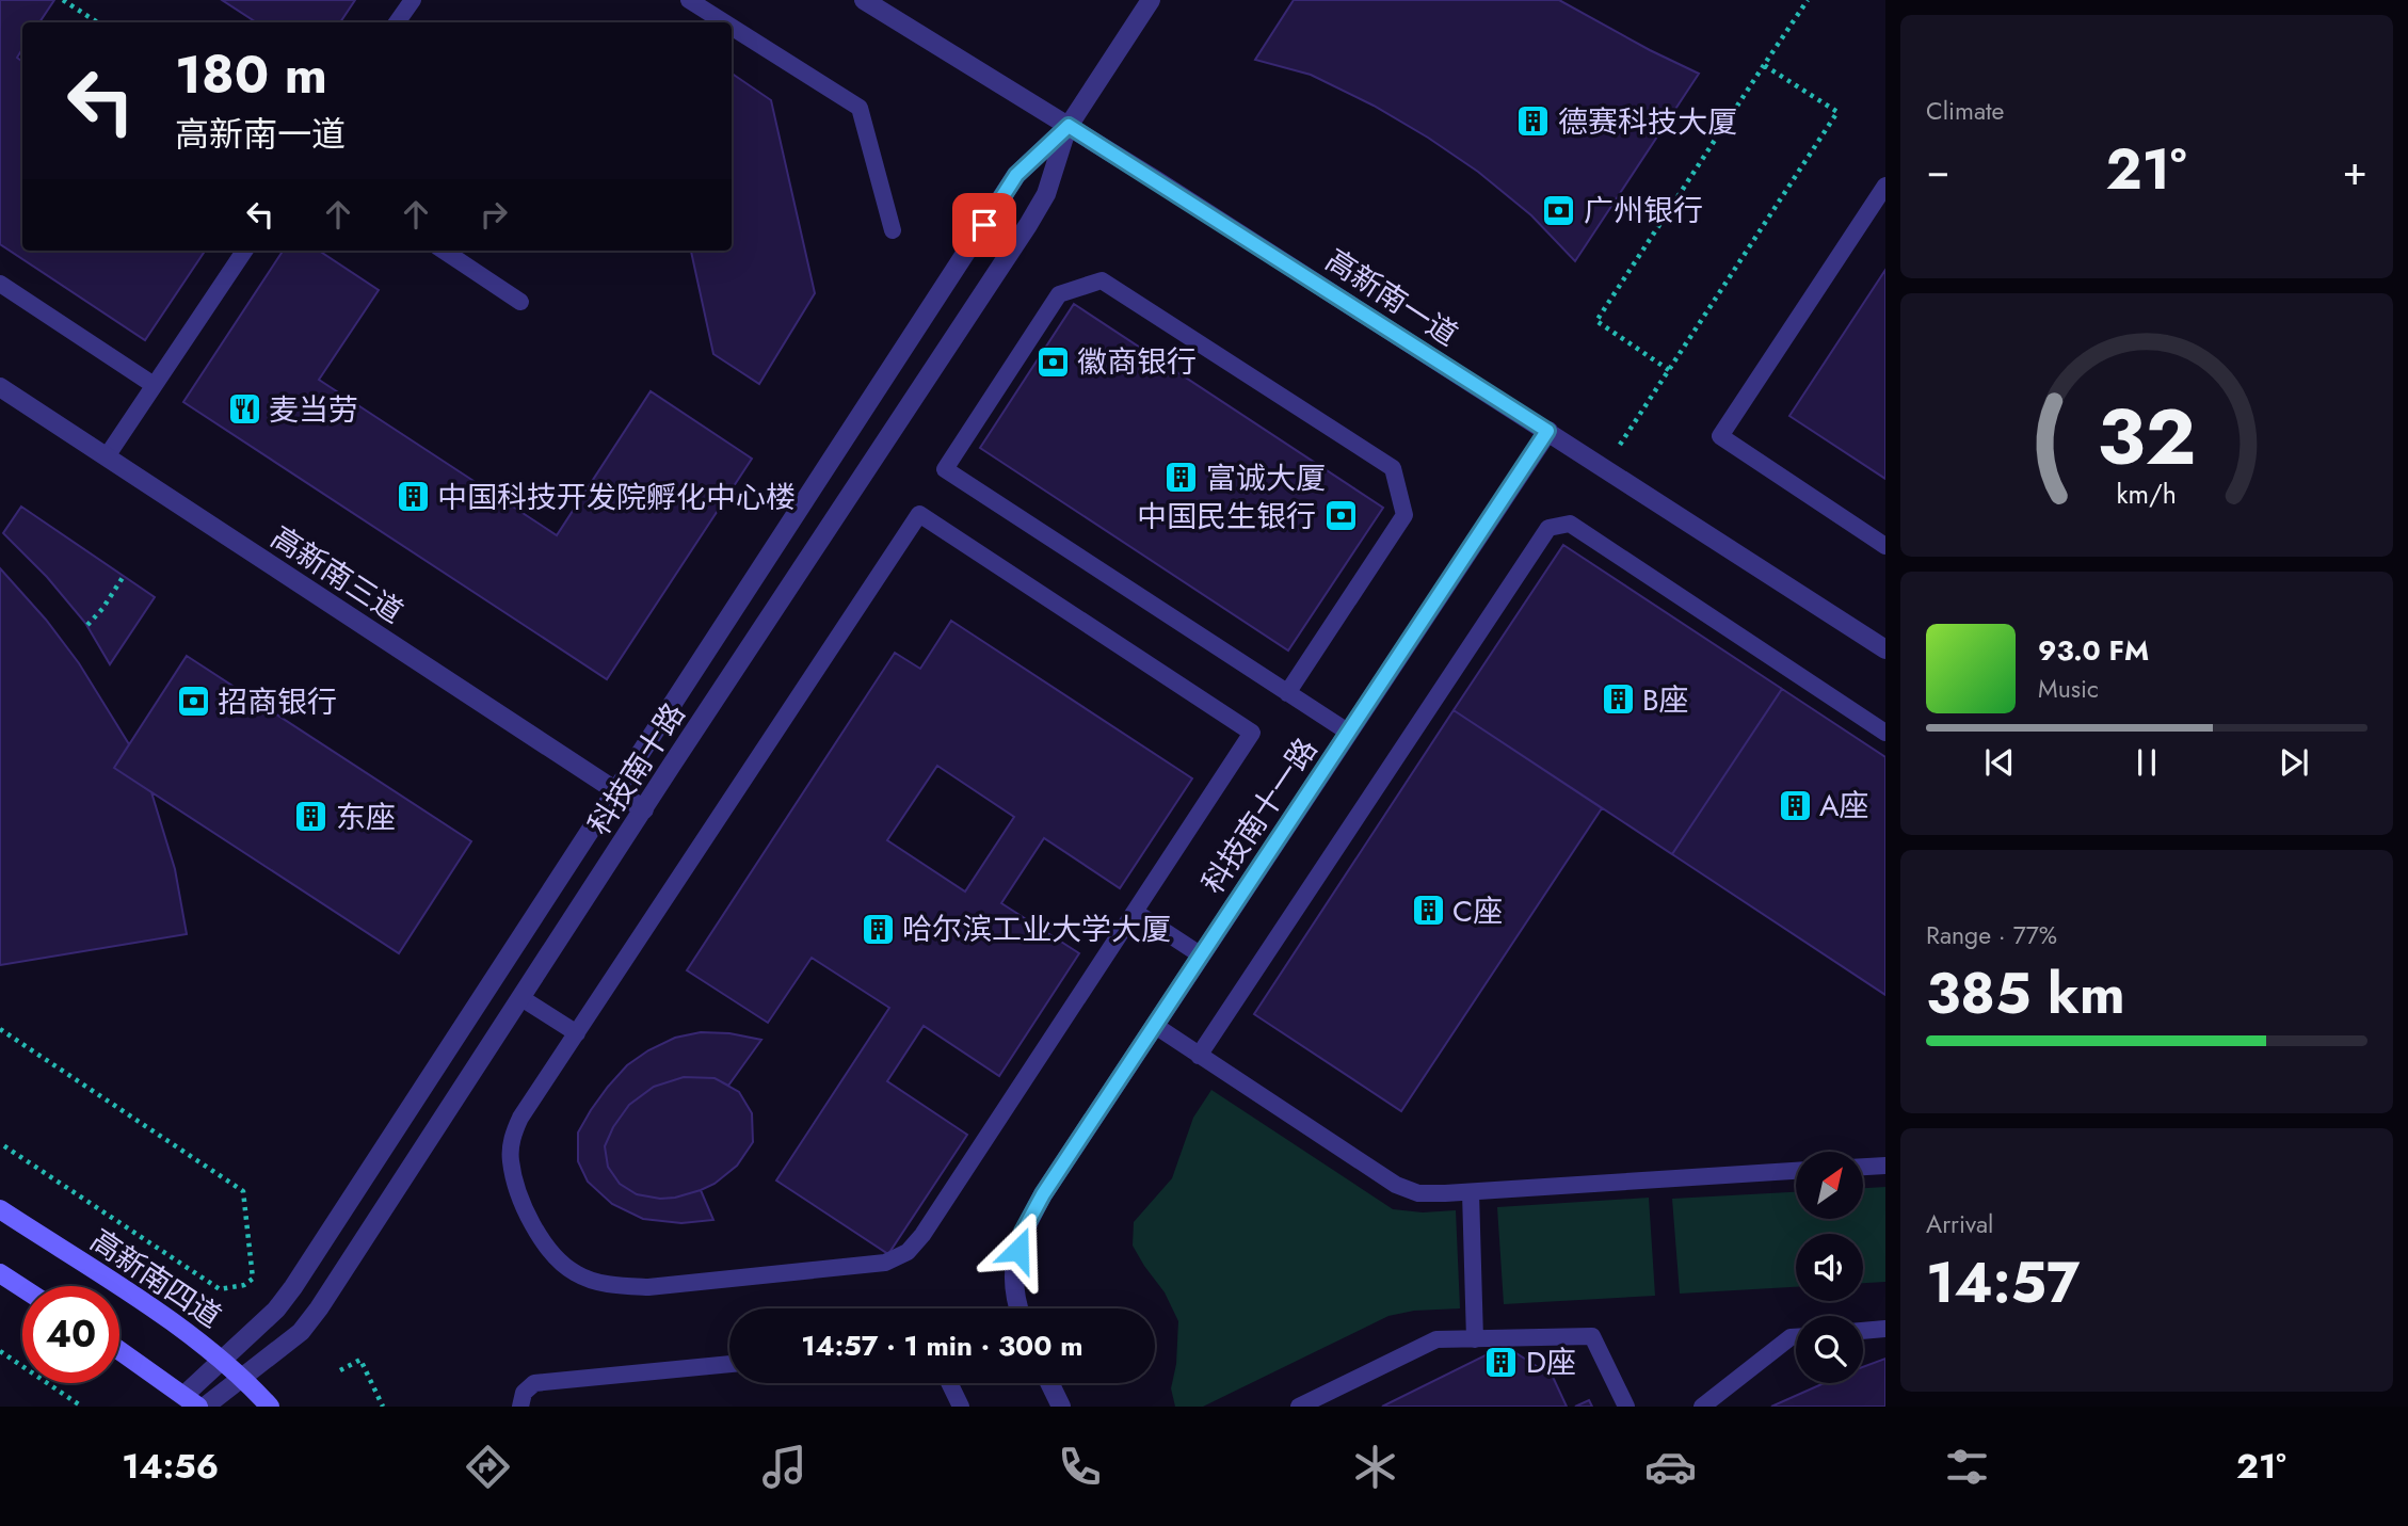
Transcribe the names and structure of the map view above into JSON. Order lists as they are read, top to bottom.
{
  "streets": {
    "main road": ["高新南四道"],
    "street": [
      "高新南一道",
      "高新南三道",
      "科技南十路",
      "科技南十一路"
    ]
  },
  "crossings": [
    ["高新南一道", "科技南十路"],
    ["高新南一道", "科技南十一路"],
    ["高新南三道", "科技南十路"],
    ["科技南十路", "高新南四道"]
  ],
  "places": {
    "building": [
      "德赛科技大厦",
      "富诚大厦",
      "中国科技开发院孵化中心楼",
      "B座",
      "A座",
      "东座",
      "C座",
      "哈尔滨工业大学大厦",
      "D座"
    ],
    "bank": [
      "广州银行",
      "徽商银行",
      "中国民生银行",
      "招商银行"
    ],
    "restaurant": ["麦当劳"]
  },
  "north": "top right",
  "page": {
    "tile": [
      "Climate",
      ["Range · 77%", "385 km"],
      ["Arrival", "14:57"]
    ],
    "turn": ["180 m", "高新南一道"],
    "heat": ["−", "21°", "+"],
    "song": ["93.0 FM", "Music"],
    "limit": "40",
    "trip": "14:57 · 1 min · 300 m",
    "tabs": ["14:56", "21°"],
    "gauge": ["32", "km/h"]
  }
}
